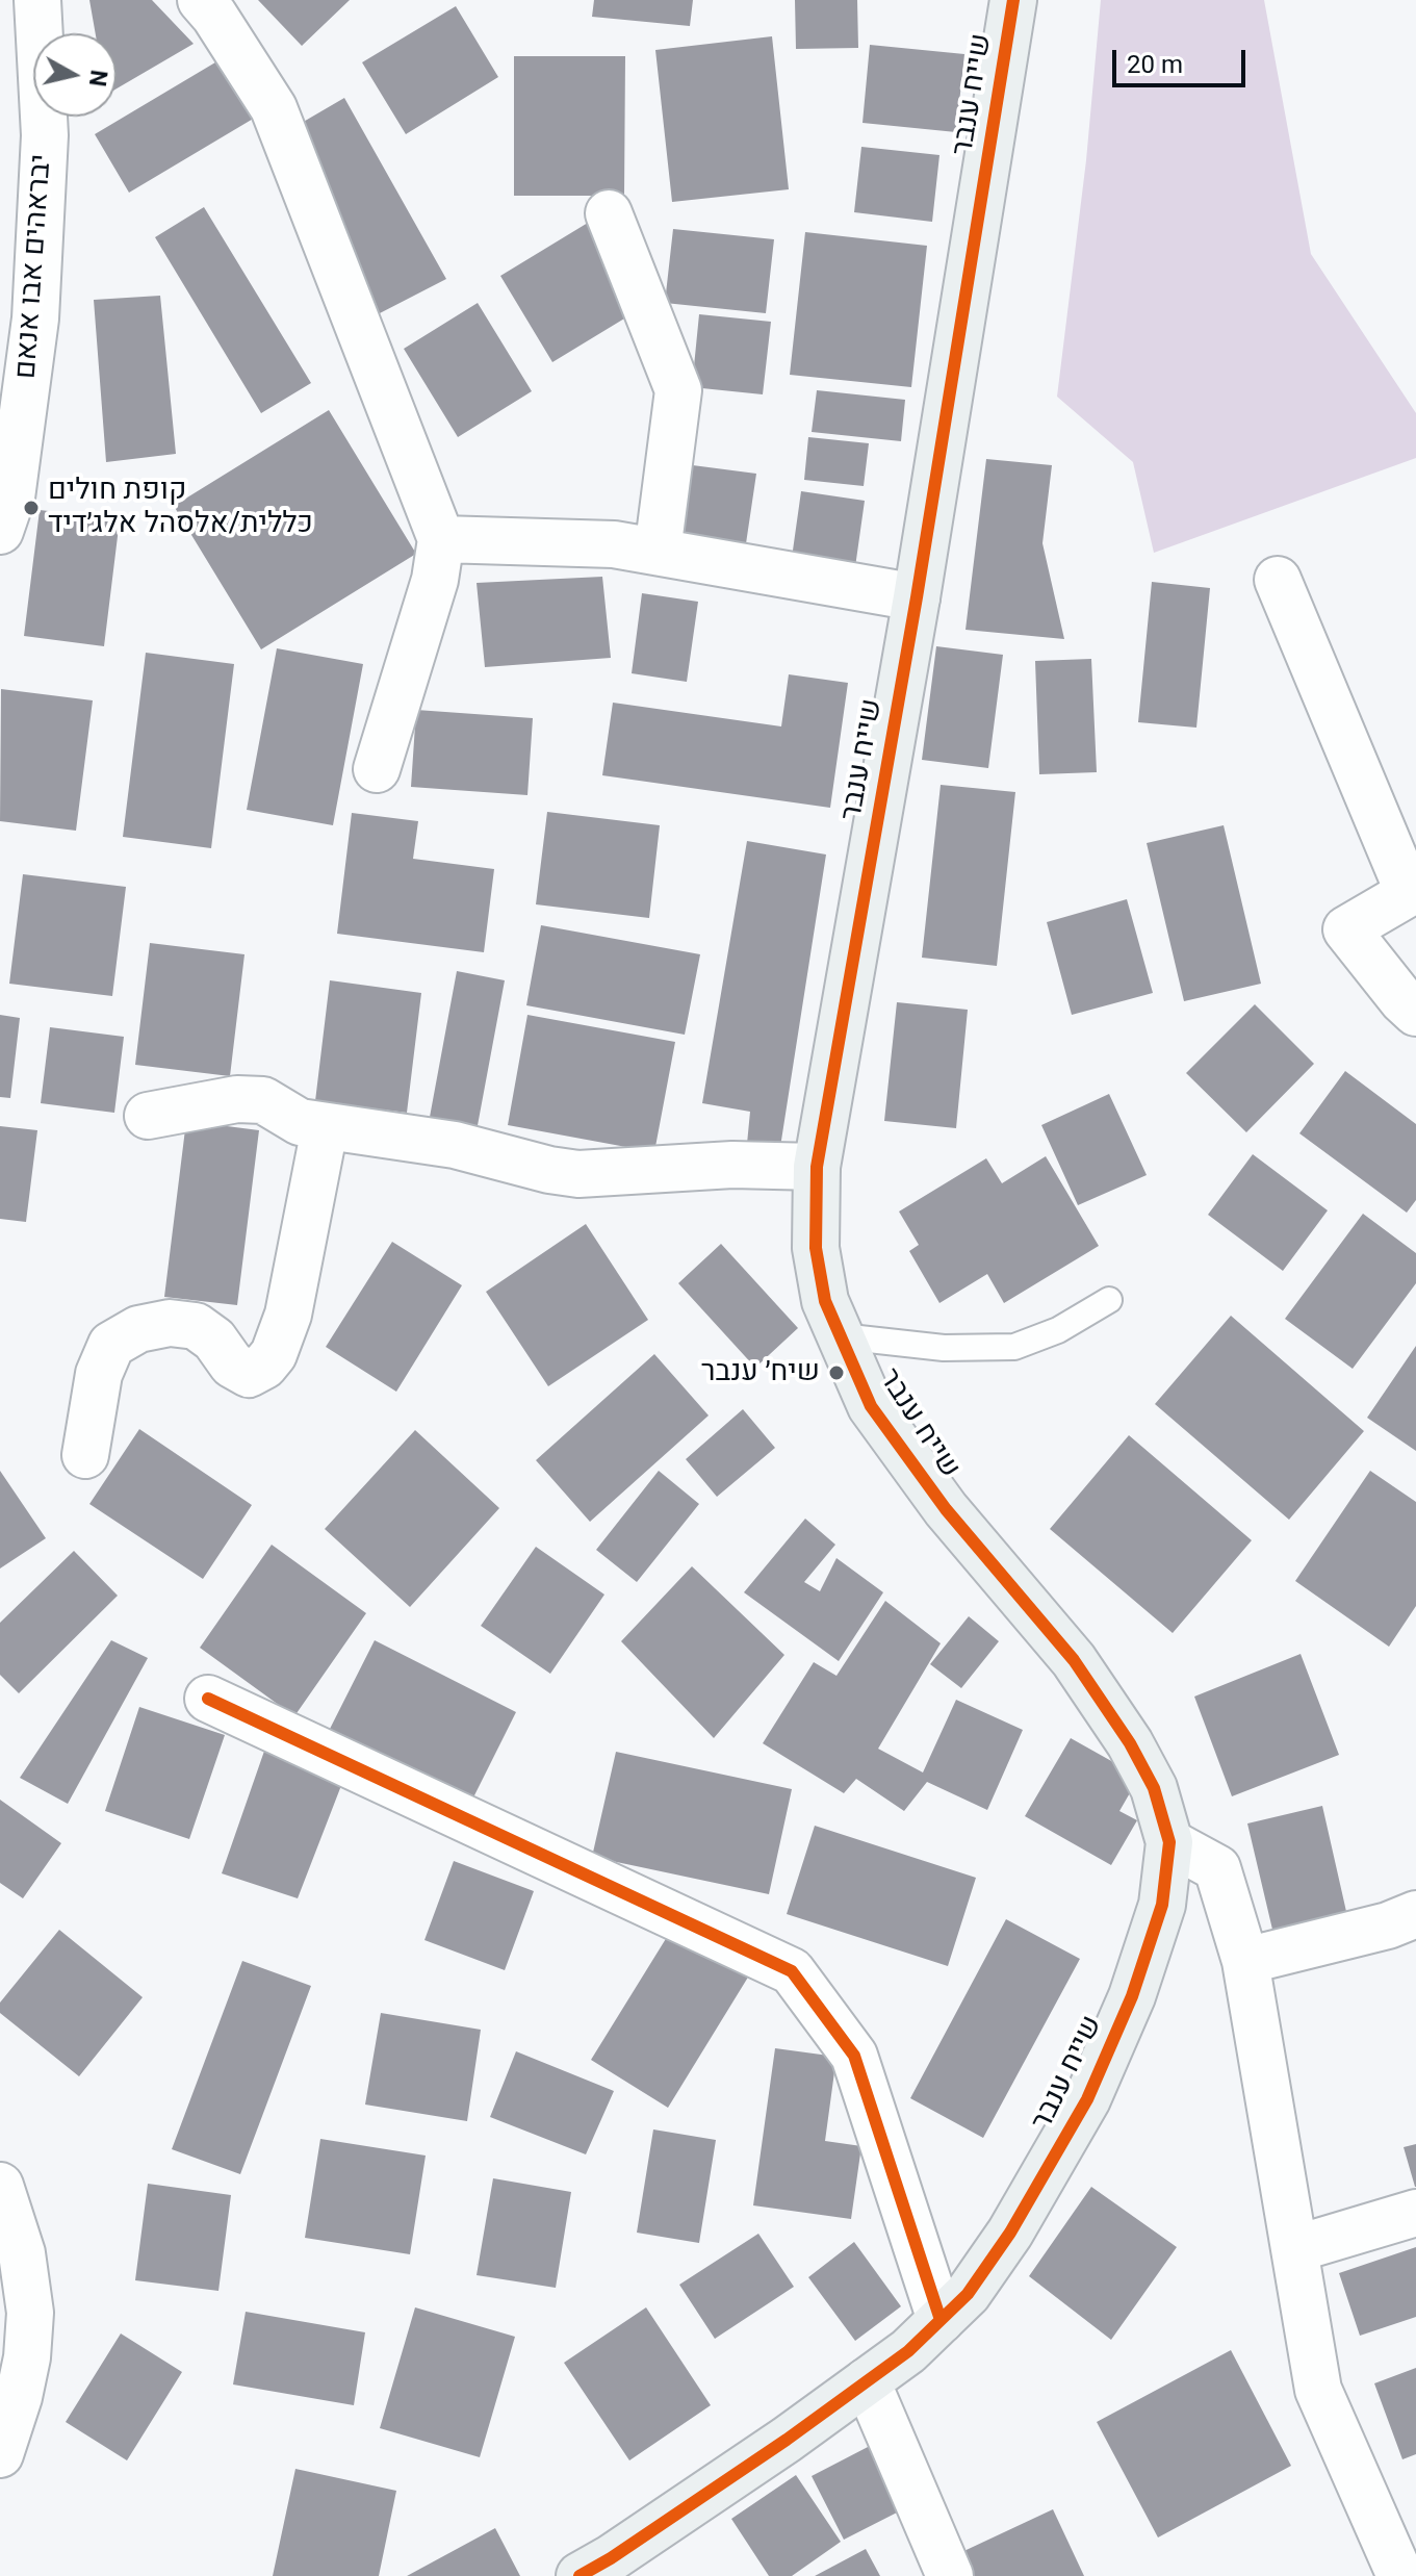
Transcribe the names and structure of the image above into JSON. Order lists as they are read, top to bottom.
{
  "streets": {
    "street": ["שייח ענבר", "יבראהים אבו אנאם"]
  },
  "places": ["קופת חולים כללית/אלסהל אלג׳דיד", "שיח׳ ענבר"],
  "scale_bar": "20 m",
  "north": "right"
}
